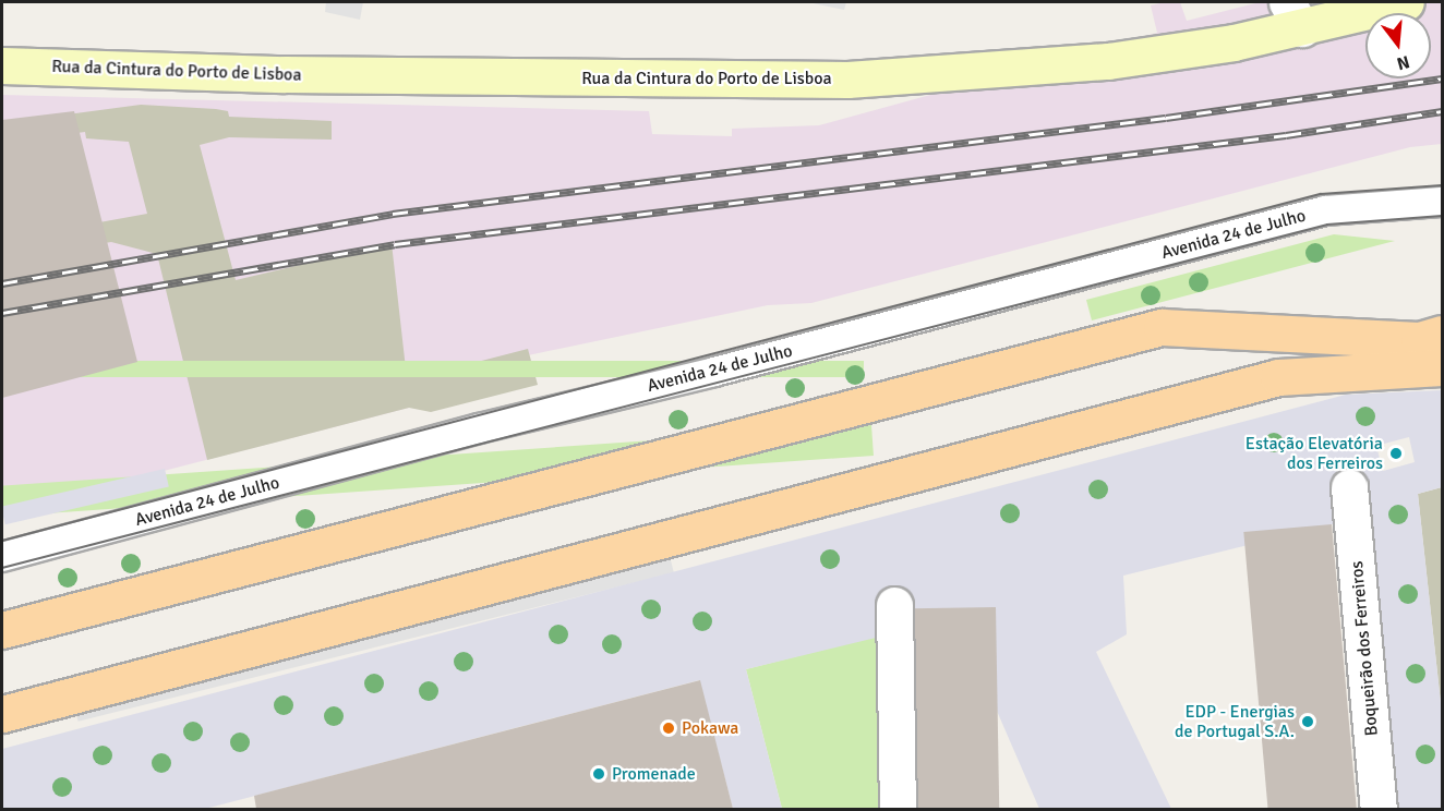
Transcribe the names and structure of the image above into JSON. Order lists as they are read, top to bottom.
{
  "streets": {
    "street": ["Rua da Cintura do Porto de Lisboa", "Boqueirão dos Ferreiros"],
    "lane": ["Avenida 24 de Julho"]
  },
  "places": [
    "Estação Elevatória dos Ferreiros",
    "EDP - Energias de Portugal S.A.",
    "Pokawa",
    "Promenade"
  ],
  "north": "bottom"
}
